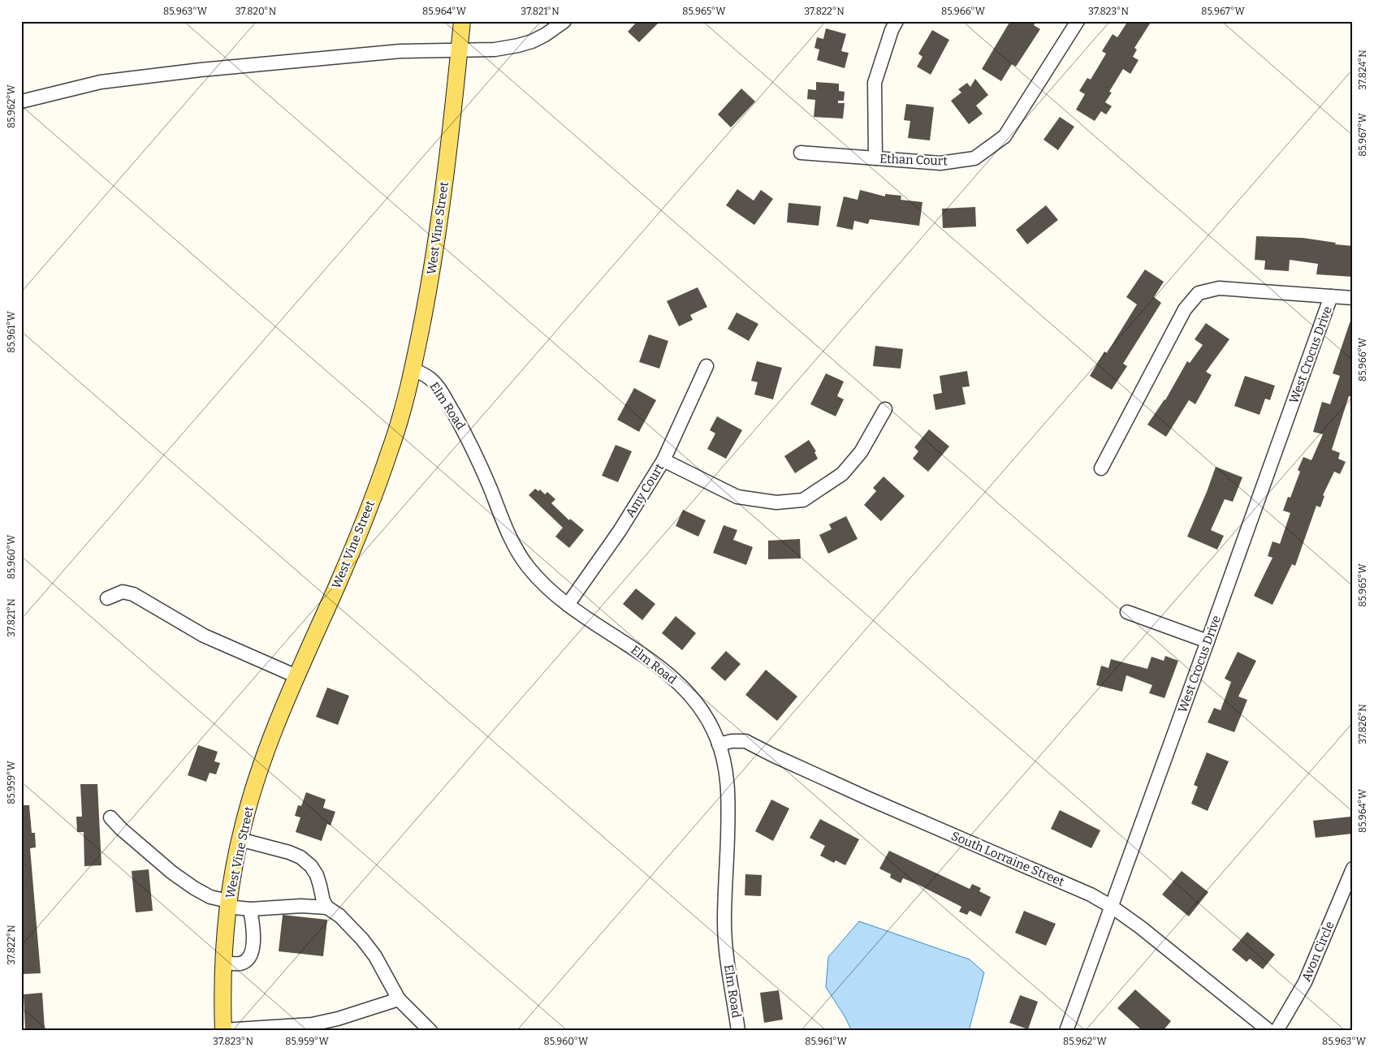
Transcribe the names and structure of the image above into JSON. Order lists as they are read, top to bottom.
{
  "streets": {
    "main road": ["West Vine Street"],
    "street": [
      "Ethan Court",
      "West Crocus Drive",
      "Elm Road",
      "Amy Court",
      "South Lorraine Street",
      "Avon Circle"
    ]
  },
  "crossings": [
    ["West Vine Street", "Elm Road"],
    ["West Crocus Drive", "South Lorraine Street"],
    ["Elm Road", "Amy Court"],
    ["Elm Road", "South Lorraine Street"]
  ],
  "coordinates": [
    "85.963°W",
    "37.820°N",
    "85.964°W",
    "37.821°N",
    "85.965°W",
    "37.822°N",
    "85.966°W",
    "37.823°N",
    "85.967°W",
    "37.824°N",
    "85.962°W",
    "85.961°W",
    "85.960°W",
    "37.826°N",
    "85.959°W"
  ]
}
